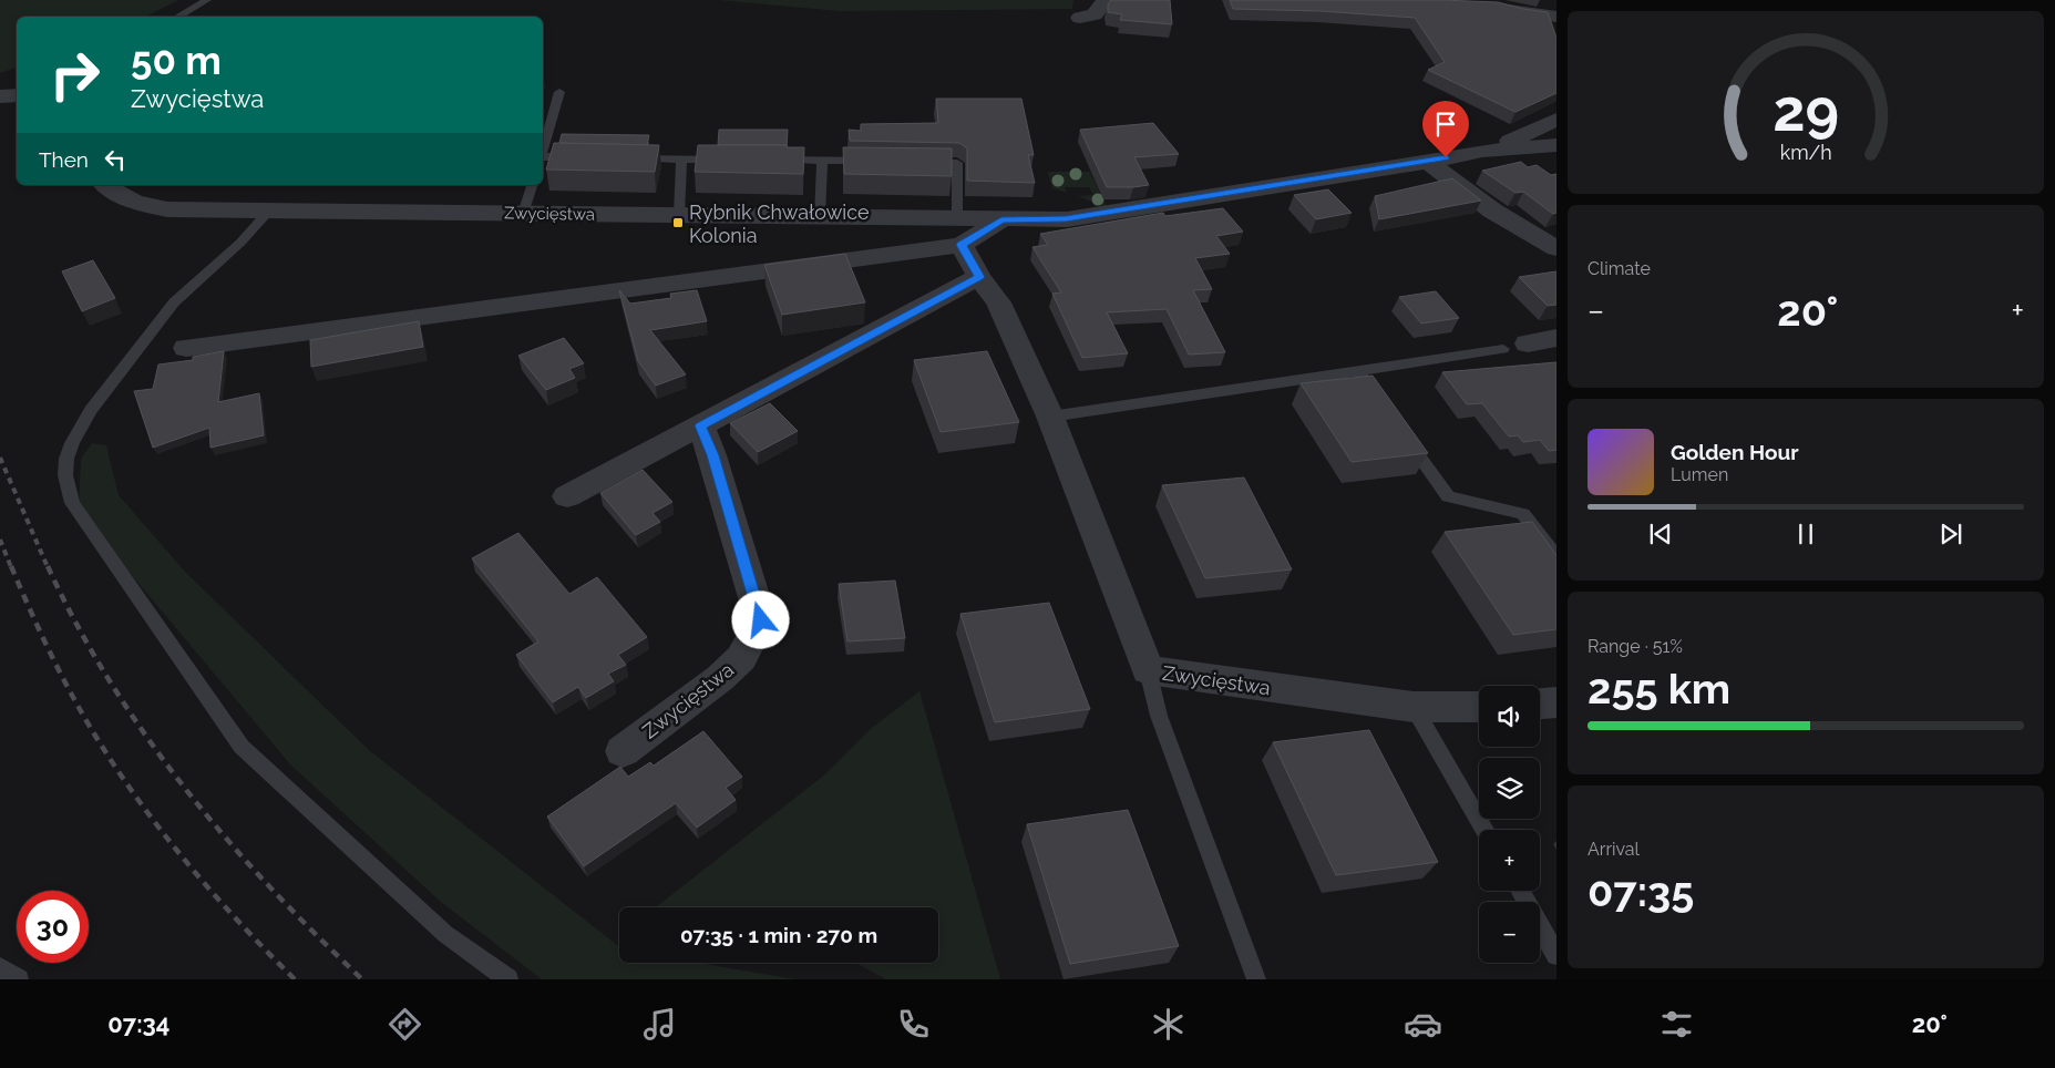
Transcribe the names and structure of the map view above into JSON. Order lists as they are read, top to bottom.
{
  "streets": {
    "street": ["Zwycięstwa"]
  },
  "places": {
    "transit": ["Rybnik Chwałowice Kolonia"]
  },
  "page": {
    "turn": ["50 m", "Zwycięstwa"],
    "then": "Then",
    "tile": [
      "Climate",
      ["Range · 51%", "255 km"],
      ["Arrival", "07:35"]
    ],
    "heat": ["−", "20°", "+"],
    "song": ["Golden Hour", "Lumen"],
    "map_buttons": ["+", "−"],
    "limit": "30",
    "trip": "07:35 · 1 min · 270 m",
    "tabs": ["07:34", "20°"],
    "gauge": ["29", "km/h"]
  }
}
